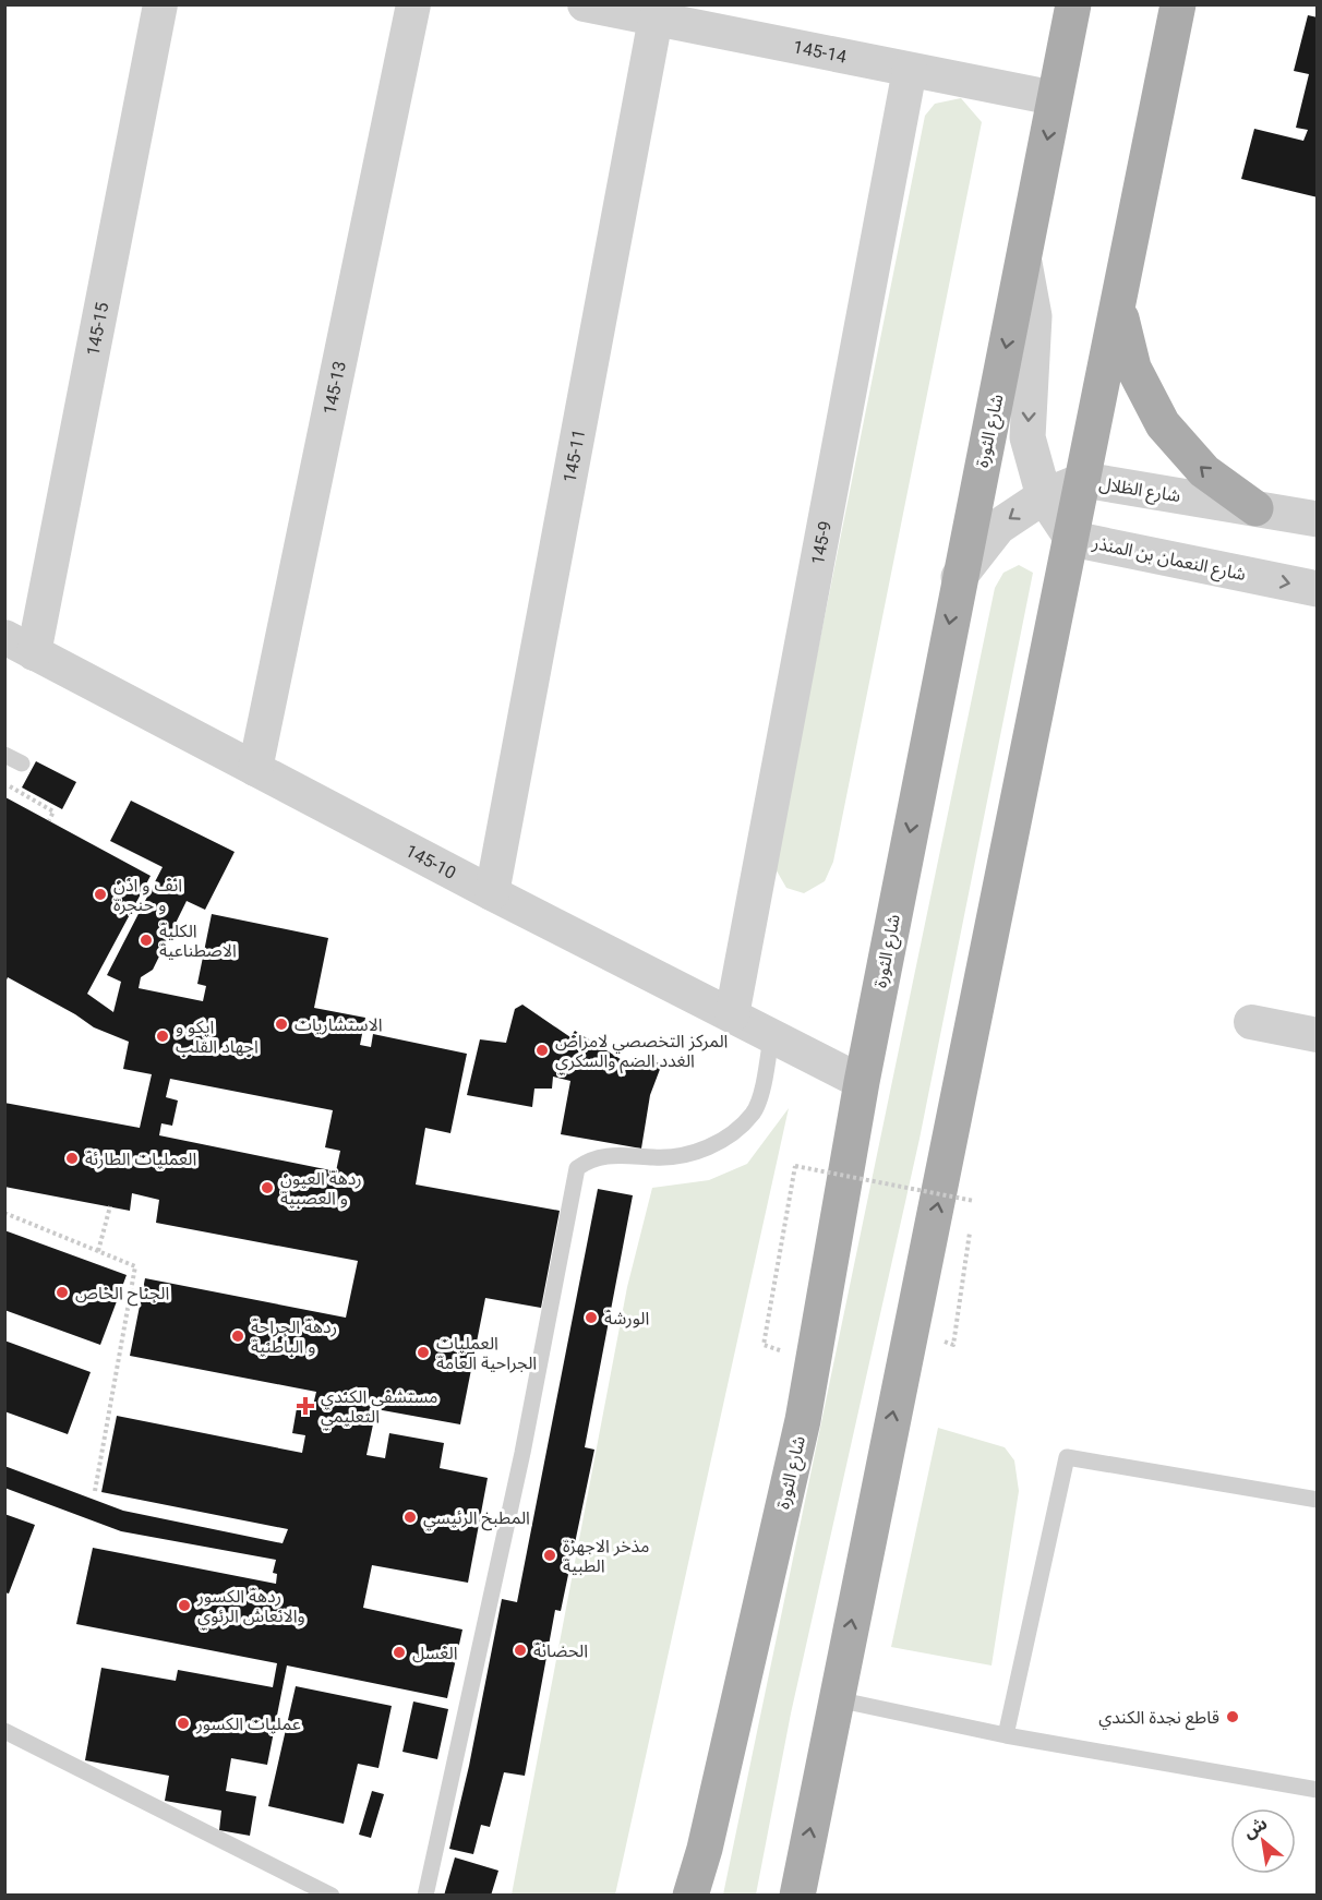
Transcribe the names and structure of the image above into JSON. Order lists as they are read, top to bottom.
{
  "streets": {
    "main road": ["شارع الثورة"],
    "street": [
      "145-14",
      "145-15",
      "145-13",
      "145-11",
      "شارع الظلال",
      "145-9",
      "شارع النعمان بن المنذر",
      "145-10"
    ]
  },
  "crossings": [
    ["145-14", "شارع الثورة"],
    ["145-14", "145-11"],
    ["145-14", "145-9"],
    ["145-15", "145-10"],
    ["145-13", "145-10"],
    ["شارع الثورة", "شارع الظلال"],
    ["شارع الثورة", "شارع النعمان بن المنذر"],
    ["شارع الثورة", "145-10"],
    ["145-11", "145-10"],
    ["شارع الظلال", "شارع النعمان بن المنذر"],
    ["145-9", "145-10"]
  ],
  "places": {
    "other": [
      "انف و اذن و حنجرة",
      "الكلية الاصطناعية",
      "الاستشاريات",
      "ايكو و اجهاد القلب",
      "المركز التخصصي لامراض الغدد الصم والسكري",
      "العمليات الطارئة",
      "ردهة العيون و العصبية",
      "الجناح الخاص",
      "الورشة",
      "ردهة الجراحة و الباطنية",
      "العمليات الجراحية العامة",
      "المطبخ الرئيسي",
      "مذخر الاجهزة الطبية",
      "ردهة الكسور والانعاش الرئوي",
      "الحضانة",
      "الغسل",
      "قاطع نجدة الكندي",
      "عمليات الكسور"
    ],
    "health": ["مستشفى الكندي التعليمي"]
  },
  "north": "top left"
}
